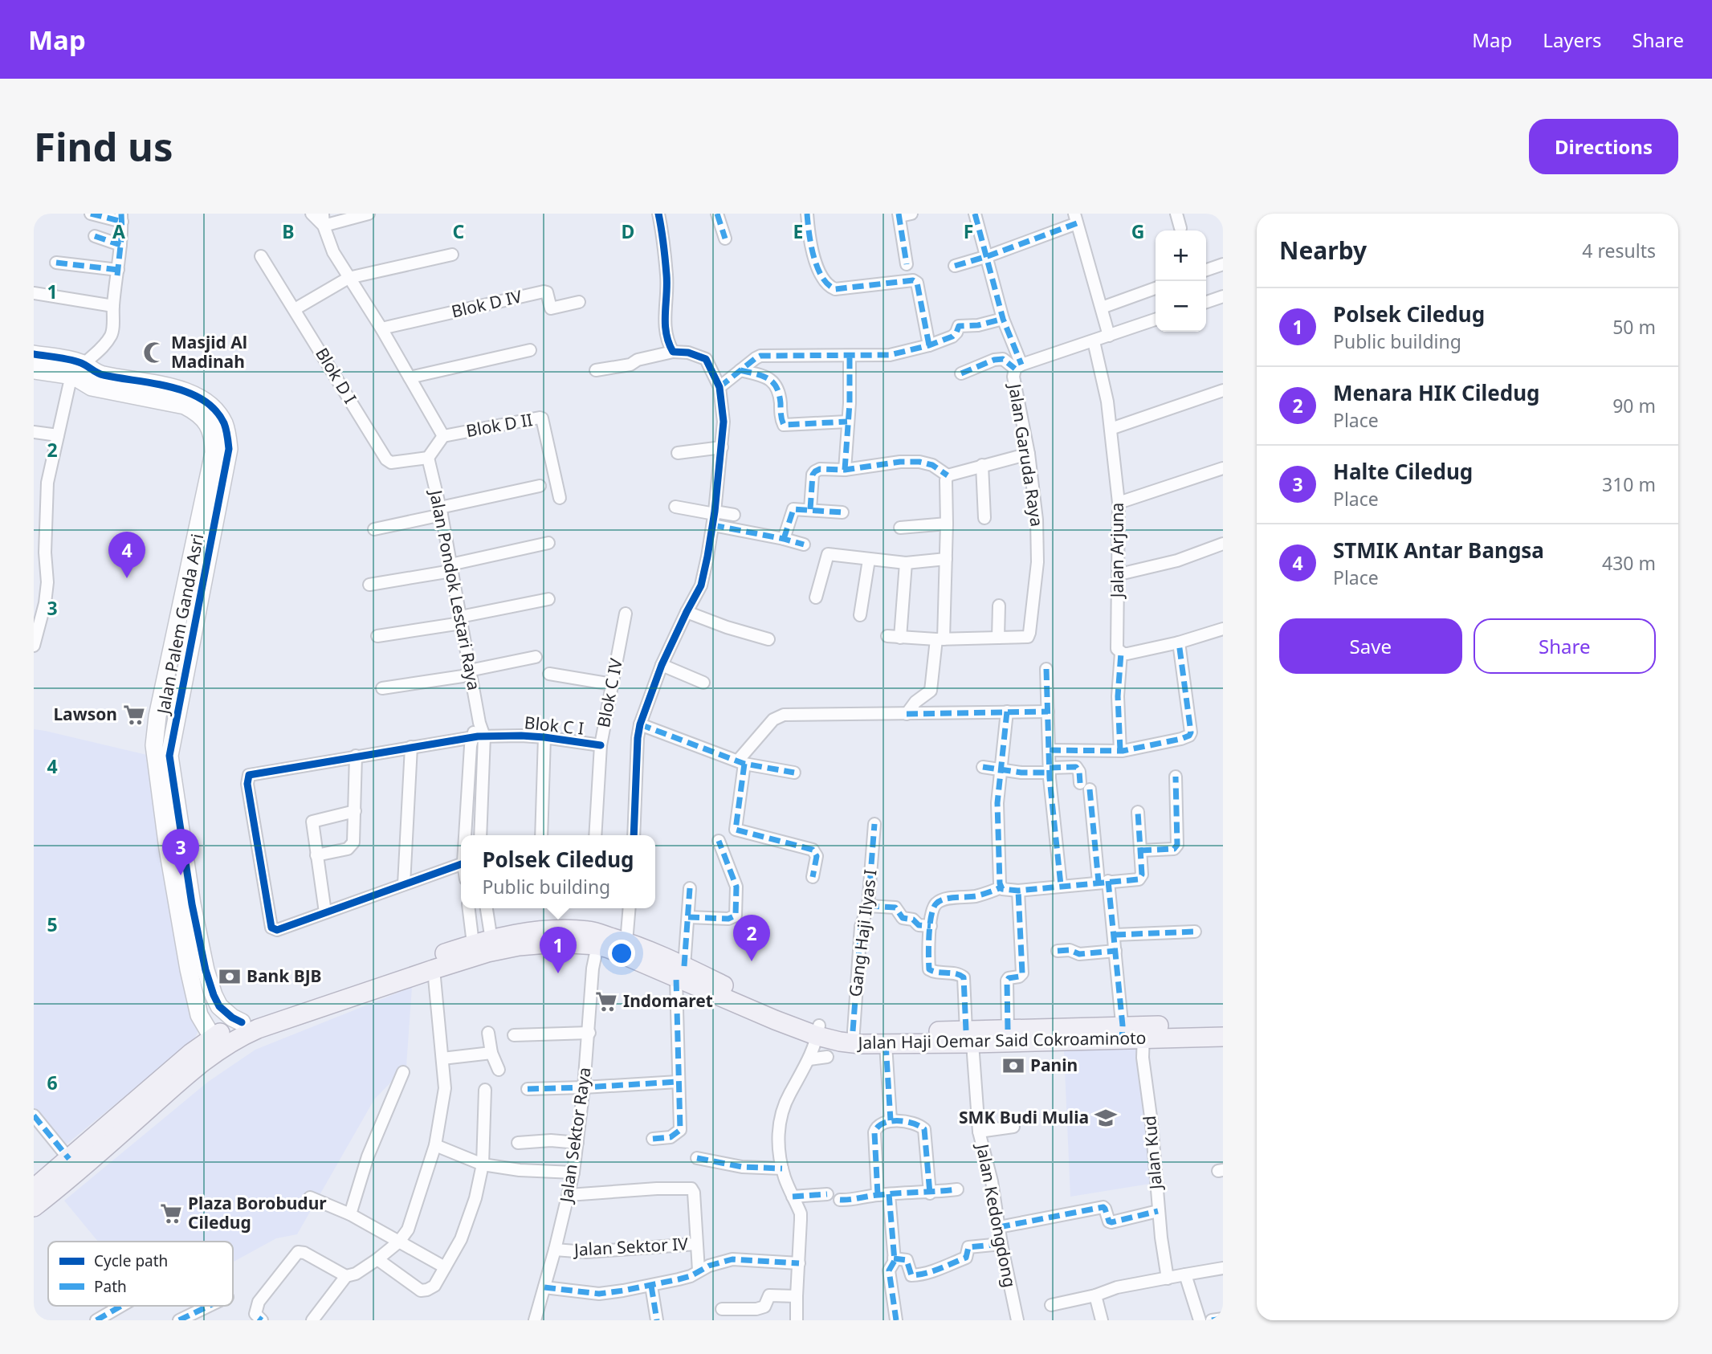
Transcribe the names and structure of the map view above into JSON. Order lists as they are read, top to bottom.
{
  "streets": {
    "main road": ["Jalan Haji Oemar Said Cokroaminoto"],
    "street": [
      "Blok D IV",
      "Blok D I",
      "Blok D II",
      "Jalan Garuda Raya",
      "Jalan Arjuna",
      "Jalan Pondok Lestari Raya",
      "Jalan Palem Ganda Asri",
      "Blok C IV",
      "Blok C I",
      "Gang Haji Ilyas I",
      "Jalan Sektor Raya",
      "Jalan Kud",
      "Jalan Kedongdong",
      "Jalan Sektor IV"
    ]
  },
  "crossings": [
    ["Blok D I", "Jalan Pondok Lestari Raya"],
    ["Jalan Garuda Raya", "Jalan Arjuna"],
    ["Jalan Pondok Lestari Raya", "Blok C I"],
    ["Jalan Palem Ganda Asri", "Jalan Haji Oemar Said Cokroaminoto"],
    ["Blok C IV", "Blok C I"],
    ["Gang Haji Ilyas I", "Jalan Haji Oemar Said Cokroaminoto"],
    ["Jalan Haji Oemar Said Cokroaminoto", "Jalan Sektor Raya"],
    ["Jalan Haji Oemar Said Cokroaminoto", "Jalan Kud"],
    ["Jalan Haji Oemar Said Cokroaminoto", "Jalan Kedongdong"],
    ["Jalan Sektor Raya", "Jalan Sektor IV"]
  ],
  "places": {
    "mosque": ["Masjid Al Madinah"],
    "supermarket": ["Lawson", "Indomaret", "Plaza Borobudur Ciledug"],
    "bank": ["Bank BJB", "Panin"],
    "school or university": ["SMK Budi Mulia"]
  },
  "legend": ["Cycle path", "Path"],
  "page": {
    "header": "Map",
    "nav": ["Map", "Layers", "Share"],
    "buttons": [
      "Directions",
      ["Save", "Share"]
    ],
    "title": "Find us",
    "heading": ["Nearby", "4 results"],
    "map_buttons": ["+", "−"],
    "list": [
      {
        "mark": "1",
        "name": "Polsek Ciledug",
        "note": "Public building",
        "value": "50 m"
      },
      {
        "mark": "2",
        "name": "Menara HIK Ciledug",
        "note": "Place",
        "value": "90 m"
      },
      {
        "mark": "3",
        "name": "Halte Ciledug",
        "note": "Place",
        "value": "310 m"
      },
      {
        "mark": "4",
        "name": "STMIK Antar Bangsa",
        "note": "Place",
        "value": "430 m"
      }
    ],
    "pins": [
      "4",
      "3",
      "2",
      "1"
    ],
    "popup": ["Polsek Ciledug", "Public building"]
  },
  "grid": {
    "columns": [
      "A",
      "B",
      "C",
      "D",
      "E",
      "F",
      "G"
    ],
    "rows": [
      "1",
      "2",
      "3",
      "4",
      "5",
      "6"
    ]
  }
}
